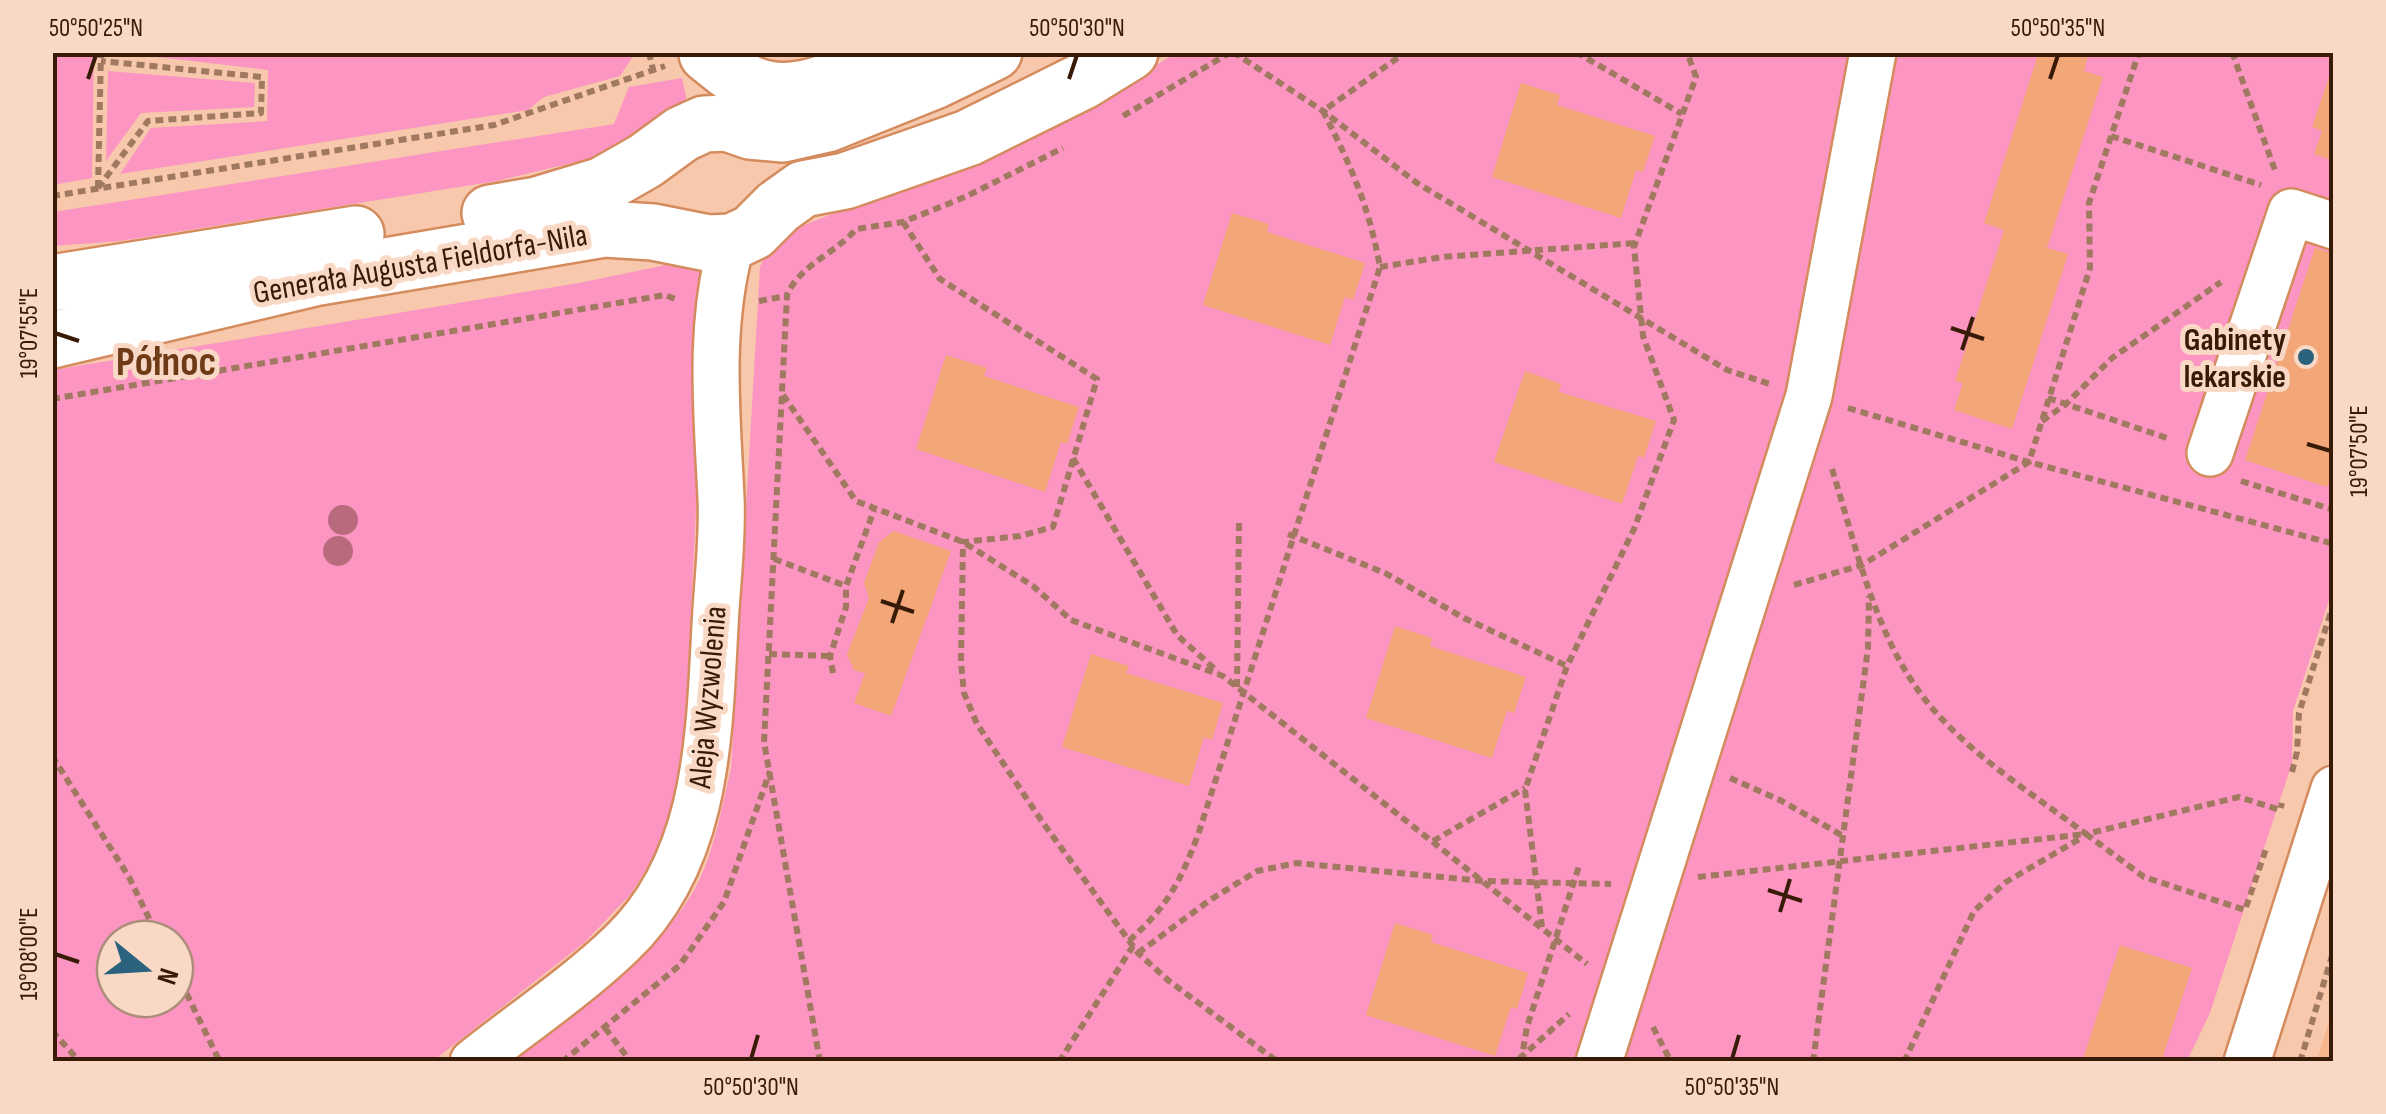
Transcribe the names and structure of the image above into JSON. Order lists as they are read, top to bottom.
{
  "streets": {
    "main road": ["Generała Augusta Fieldorfa-Nila"],
    "street": ["Aleja Wyzwolenia"]
  },
  "crossings": [
    ["Generała Augusta Fieldorfa-Nila", "Aleja Wyzwolenia"]
  ],
  "districts": ["Północ"],
  "places": ["Gabinety lekarskie"],
  "north": "right",
  "coordinates": [
    "50°50'25\"N",
    "50°50'30\"N",
    "50°50'35\"N",
    "19°07'55\"E",
    "19°07'50\"E",
    "19°08'00\"E"
  ]
}
